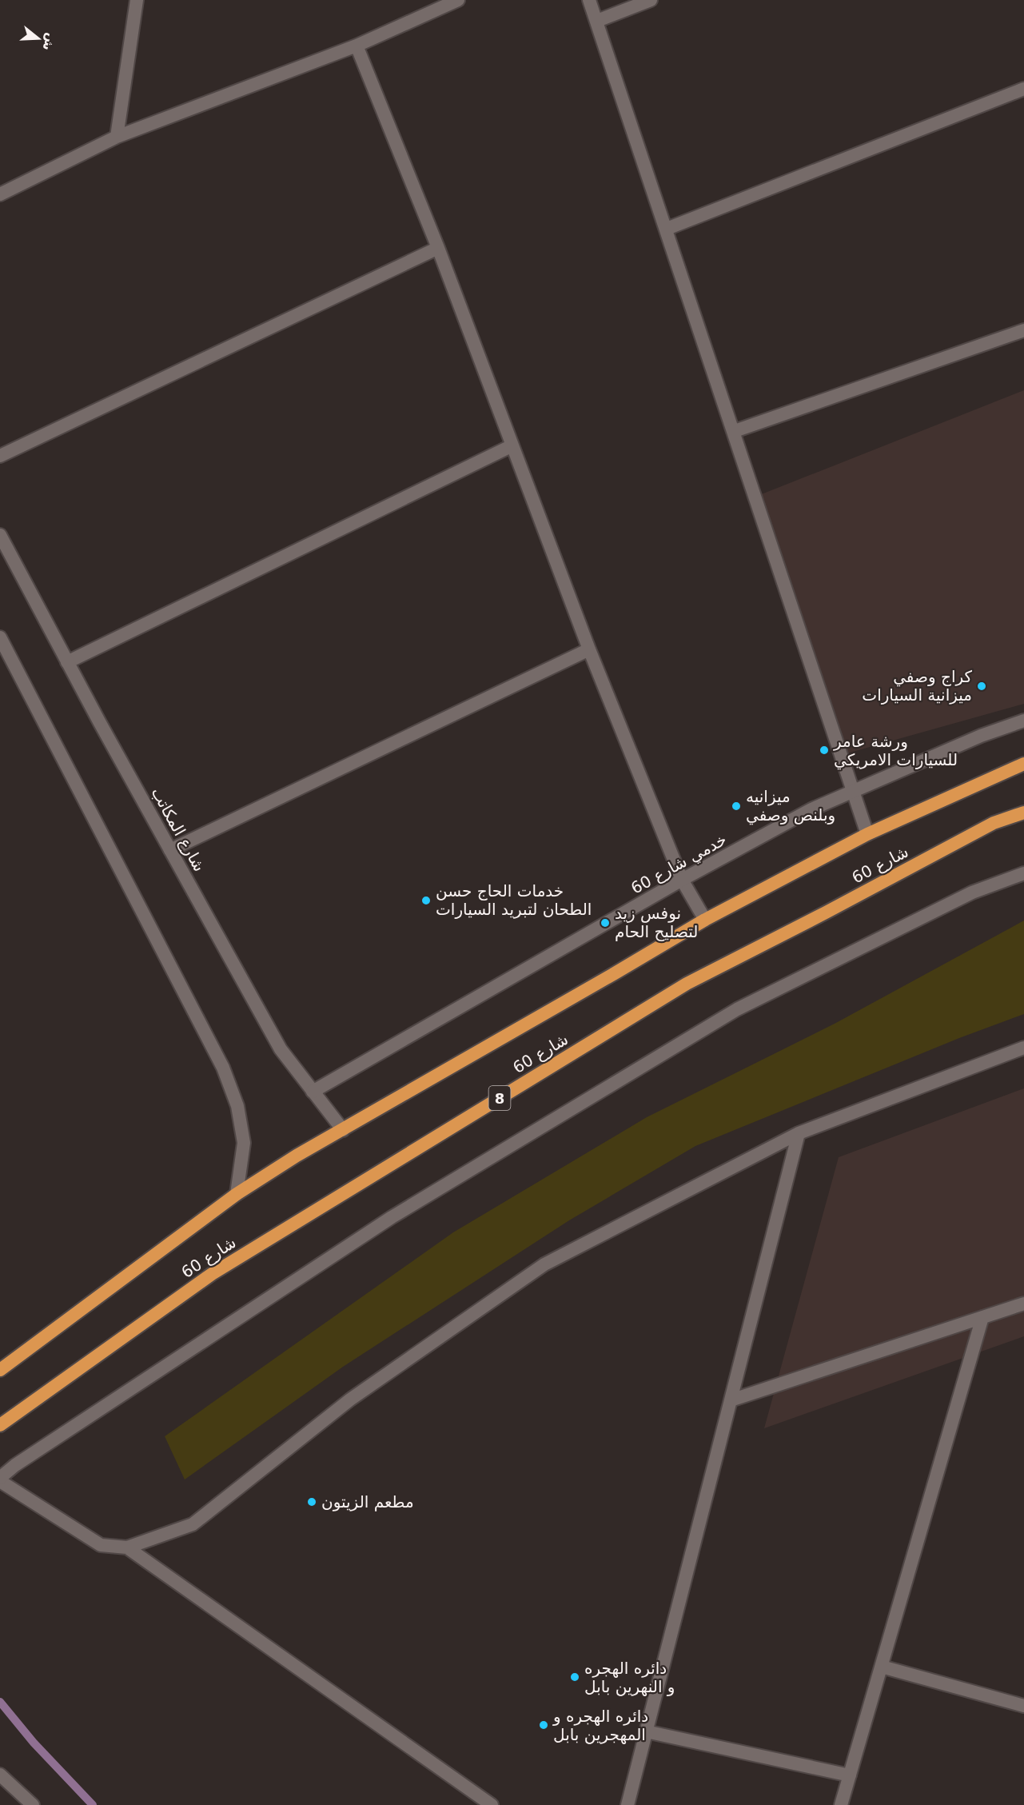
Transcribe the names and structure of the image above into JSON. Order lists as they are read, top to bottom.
{
  "streets": {
    "highway": ["شارع 60", "8"],
    "street": ["شارع المکاتب", "خدمي شارع 60"]
  },
  "crossings": [
    ["شارع المکاتب", "خدمي شارع 60"],
    ["شارع المکاتب", "شارع 60"]
  ],
  "places": [
    "كراج وصفي ميزانية السيارات",
    "ورشة عامر للسيارات الامريكي",
    "ميزانيه وبلنص وصفي",
    "خدمات الحاج حسن الطحان لتبريد السيارات",
    "نوفس زيد لتصليح الحام",
    "مطعم الزيتون",
    "دائره الهجره و النهرين بابل",
    "دائره الهجره و المهجرين بابل"
  ],
  "north": "right"
}
